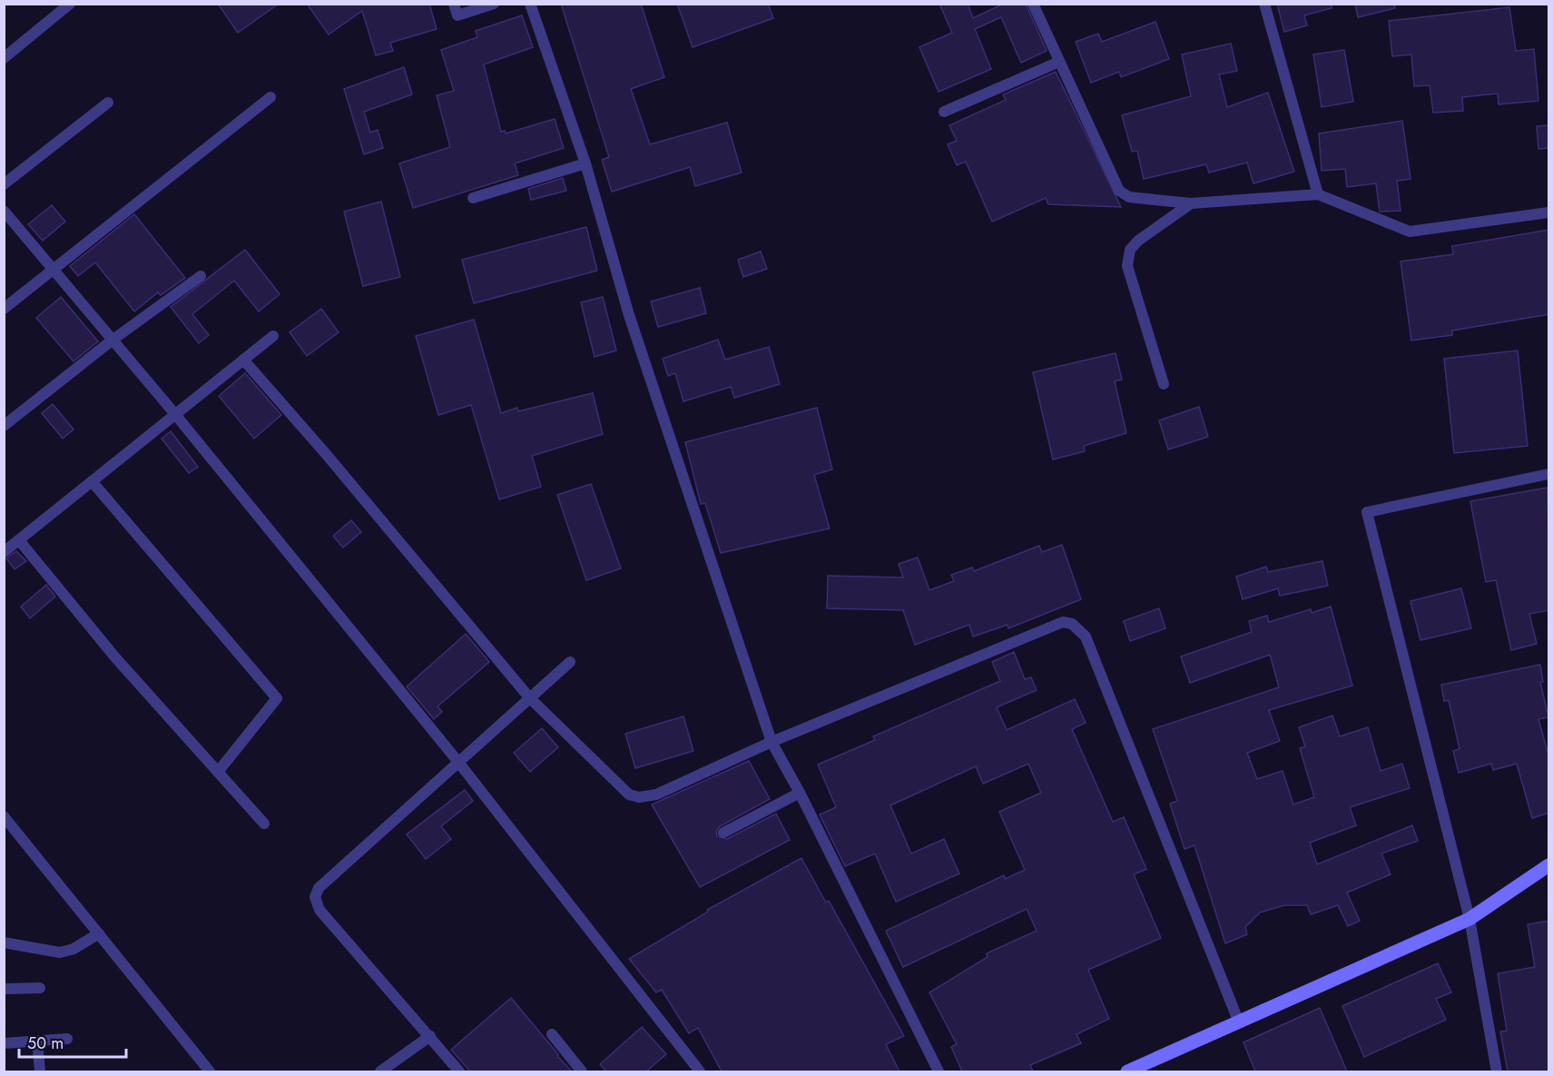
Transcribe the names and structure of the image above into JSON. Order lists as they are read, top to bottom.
{
  "scale_bar": "50 m"
}
